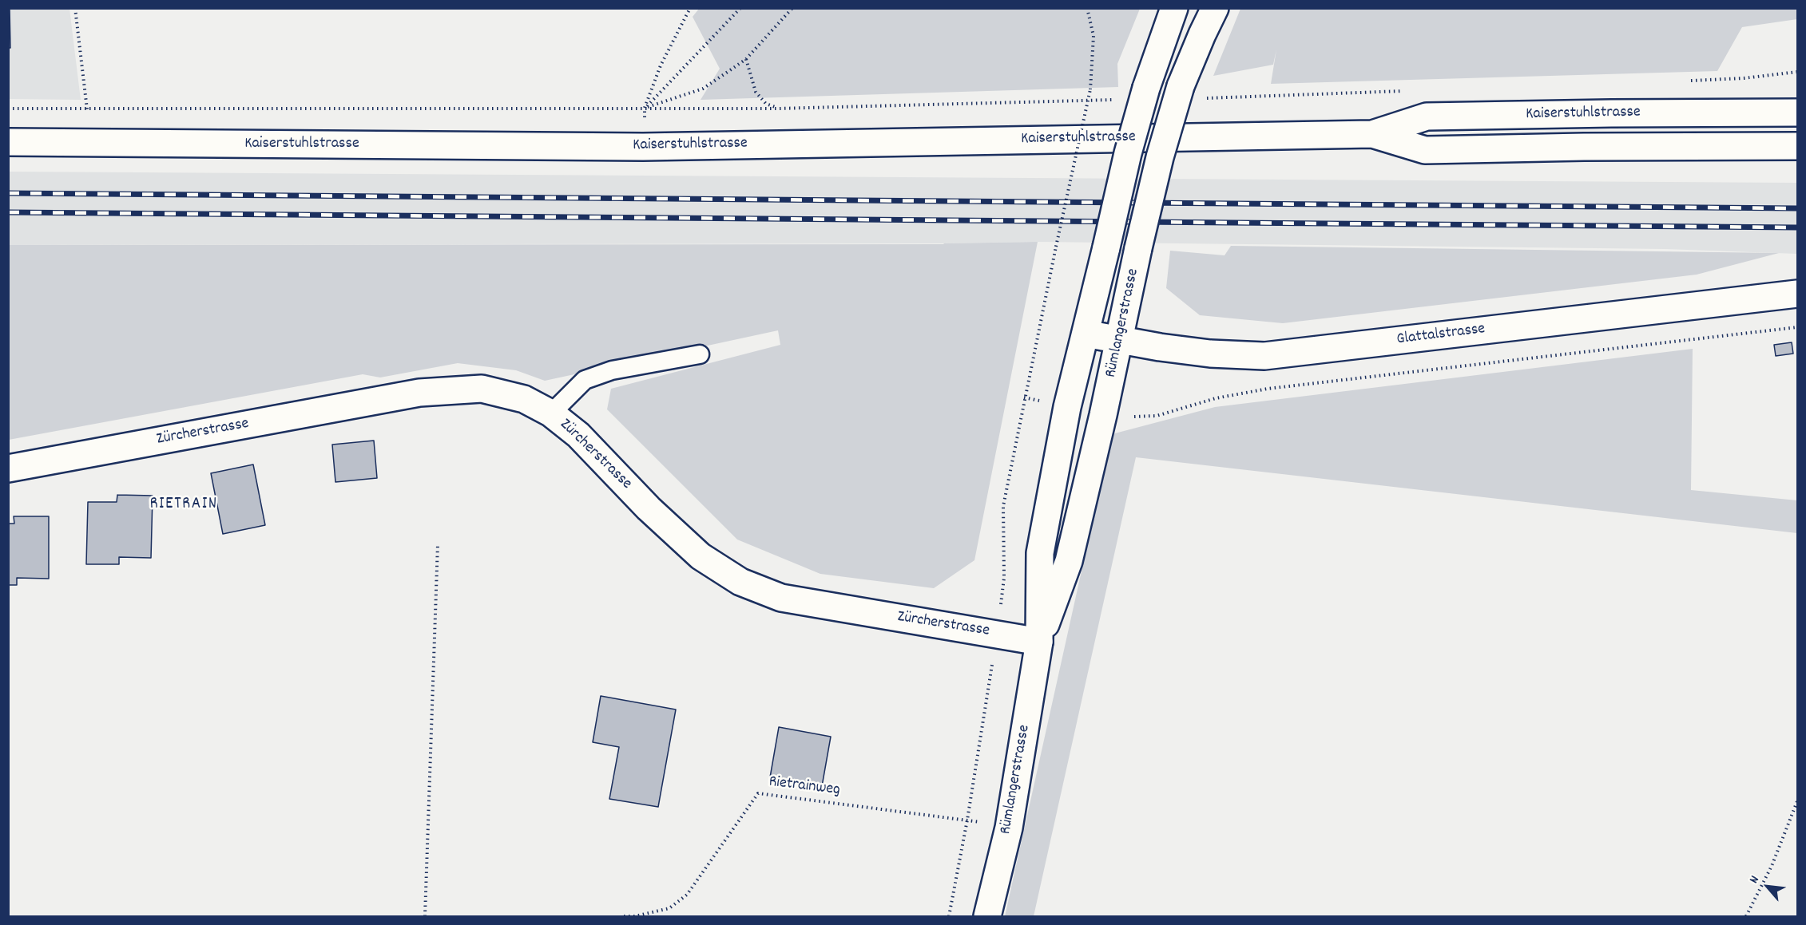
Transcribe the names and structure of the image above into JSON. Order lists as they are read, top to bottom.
{
  "streets": {
    "street": [
      "Kaiserstuhlstrasse",
      "Rümlangerstrasse",
      "Glattalstrasse",
      "Zürcherstrasse"
    ],
    "path": ["Rietrainweg"]
  },
  "crossings": [
    ["Rümlangerstrasse", "Glattalstrasse"],
    ["Rümlangerstrasse", "Zürcherstrasse"],
    ["Rümlangerstrasse", "Rietrainweg"]
  ],
  "districts": ["RIETRAIN"],
  "north": "top left"
}
